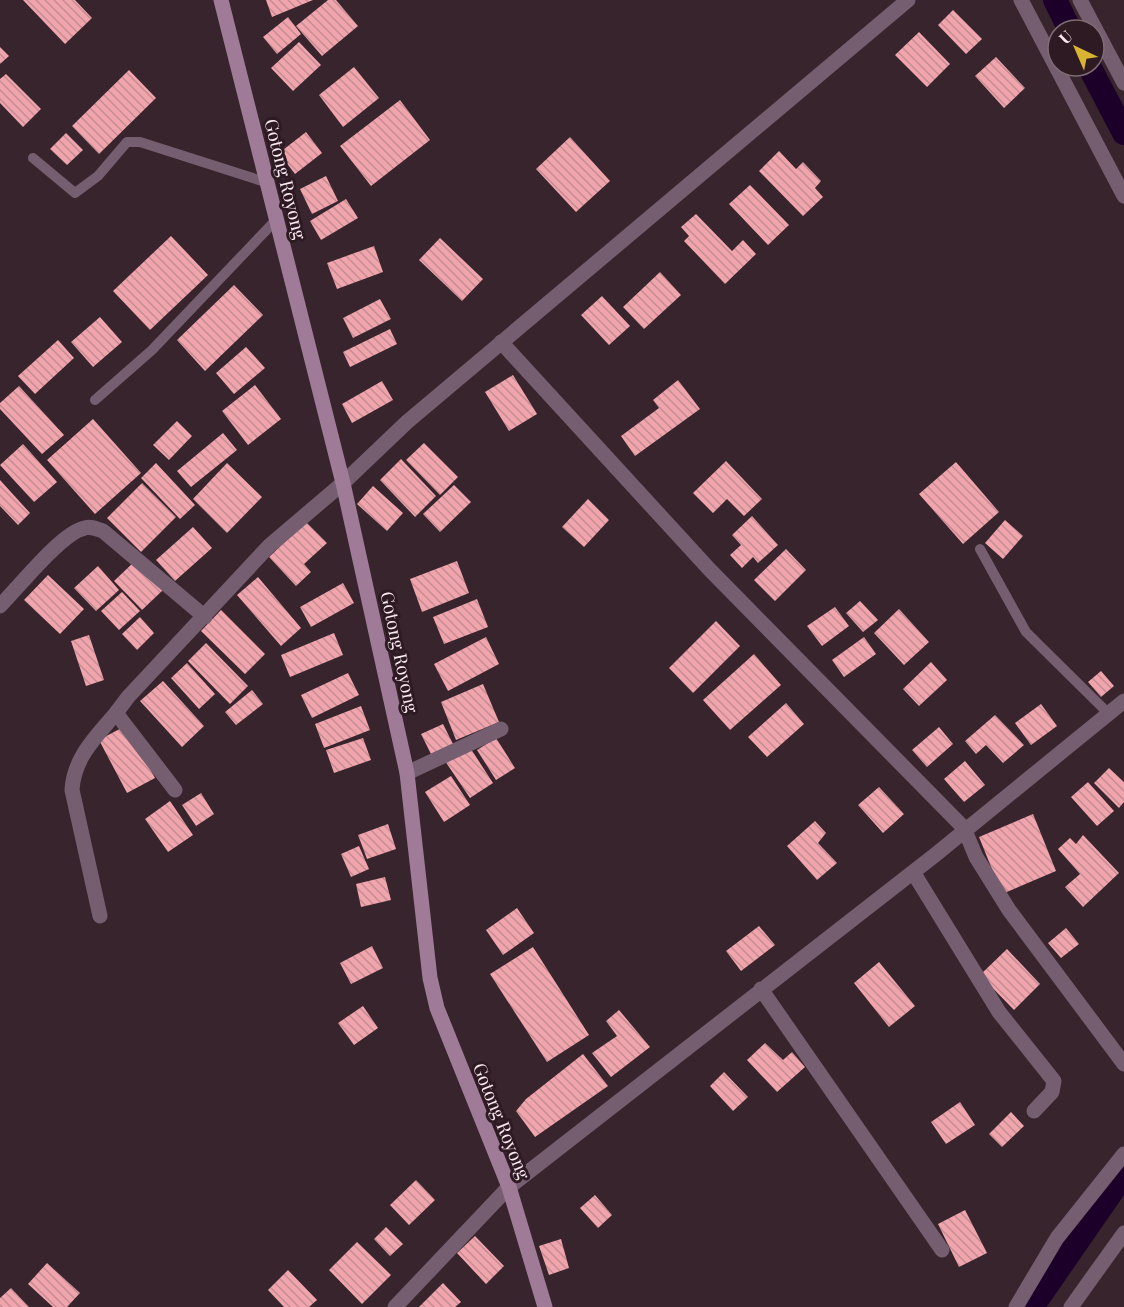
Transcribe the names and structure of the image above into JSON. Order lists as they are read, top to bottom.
{
  "streets": {
    "street": ["Gotong Royong"]
  },
  "north": "top left"
}
